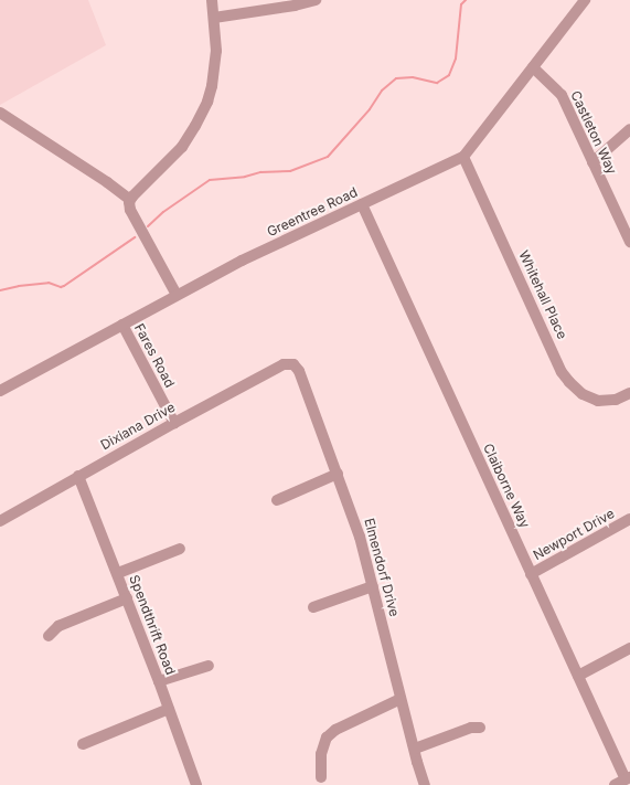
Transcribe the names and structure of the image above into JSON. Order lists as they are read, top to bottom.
{
  "streets": {
    "street": [
      "Castleton Way",
      "Greentree Road",
      "Whitehall Place",
      "Fares Road",
      "Dixiana Drive",
      "Claiborne Way",
      "Newport Drive",
      "Elmendorf Drive",
      "Spendthrift Road"
    ]
  },
  "crossings": [
    ["Castleton Way", "Greentree Road"],
    ["Greentree Road", "Whitehall Place"],
    ["Greentree Road", "Fares Road"],
    ["Greentree Road", "Claiborne Way"],
    ["Fares Road", "Dixiana Drive"],
    ["Dixiana Drive", "Elmendorf Drive"],
    ["Dixiana Drive", "Spendthrift Road"],
    ["Claiborne Way", "Newport Drive"]
  ]
}
